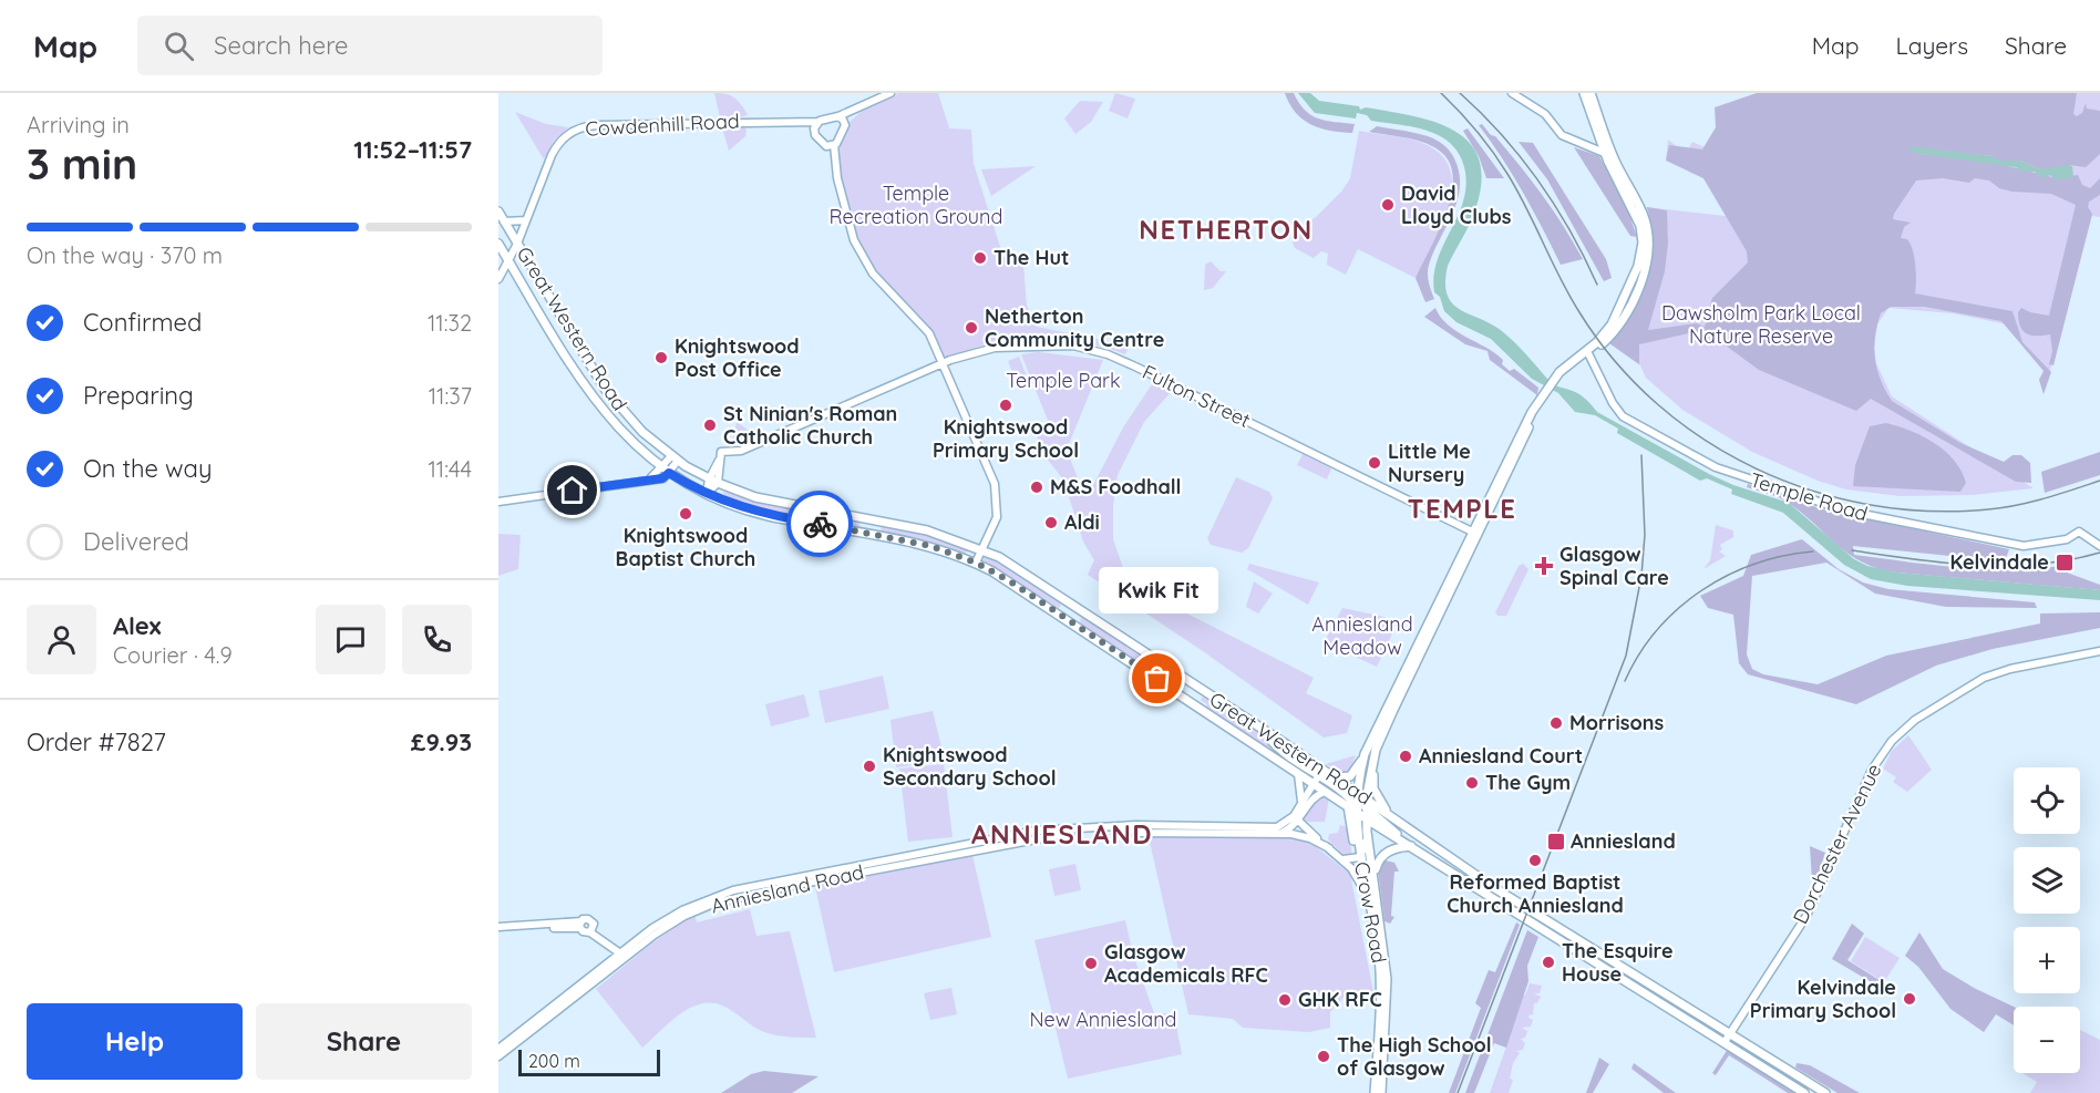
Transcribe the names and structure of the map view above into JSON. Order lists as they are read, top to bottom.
{
  "streets": {
    "main road": ["Great Western Road", "Crow Road"],
    "street": [
      "Cowdenhill Road",
      "Fulton Street",
      "Temple Road",
      "Dorchester Avenue",
      "Anniesland Road"
    ]
  },
  "crossings": [
    ["Cowdenhill Road", "Great Western Road"],
    ["Great Western Road", "Fulton Street"],
    ["Great Western Road", "Dorchester Avenue"],
    ["Great Western Road", "Crow Road"]
  ],
  "districts": ["NETHERTON", "TEMPLE", "ANNIESLAND"],
  "parks": [
    "Temple Recreation Ground",
    "Dawsholm Park Local Nature Reserve",
    "Temple Park",
    "Anniesland Meadow",
    "New Anniesland"
  ],
  "places": {
    "other": [
      "David Lloyd Clubs",
      "The Hut",
      "Netherton Community Centre",
      "Knightswood Post Office",
      "Knightswood Primary School",
      "St Ninian's Roman Catholic Church",
      "Little Me Nursery",
      "M&S Foodhall",
      "Knightswood Baptist Church",
      "Aldi",
      "Kwik Fit",
      "Morrisons",
      "Anniesland Court",
      "Knightswood Secondary School",
      "The Gym",
      "Reformed Baptist Church Anniesland",
      "The Esquire House",
      "Glasgow Academicals RFC",
      "Kelvindale Primary School",
      "GHK RFC",
      "The High School of Glasgow"
    ],
    "transit": ["Kelvindale", "Anniesland"],
    "health": ["Glasgow Spinal Care"]
  },
  "scale_bar": "200 m",
  "page": {
    "header": "Map",
    "search": "Search here",
    "nav": ["Map", "Layers", "Share"],
    "heading": ["3 min", "Arriving in", "11:52–11:57"],
    "panel": [
      "Alex",
      "Courier · 4.9",
      "Order #7827",
      "£9.93"
    ],
    "bar": "On the way · 370 m",
    "list": [
      ["Confirmed", "11:32"],
      ["Preparing", "11:37"],
      ["On the way", "11:44"],
      "Delivered"
    ],
    "bubble": "Kwik Fit",
    "map_buttons": ["+", "−"],
    "buttons": ["Help", "Share"],
    "scale": "200 m"
  }
}
